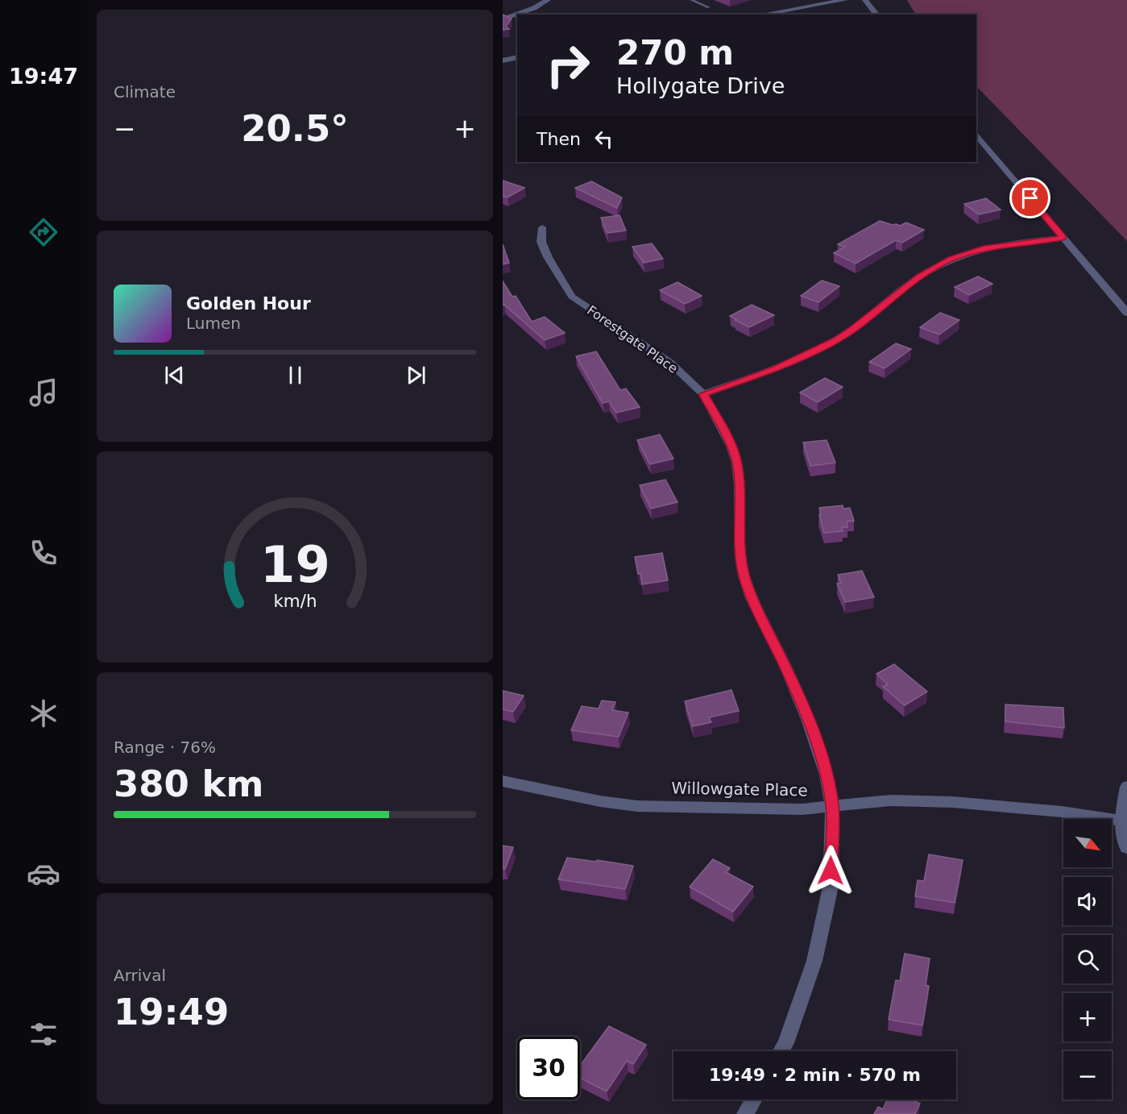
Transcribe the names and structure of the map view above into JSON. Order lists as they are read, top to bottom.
{
  "streets": {
    "street": ["Forestgate Place", "Willowgate Place"]
  },
  "crossings": [
    ["Forestgate Place", "Willowgate Place"]
  ],
  "north": "bottom right",
  "page": {
    "tabs": "19:47",
    "tile": [
      "Climate",
      ["Range · 76%", "380 km"],
      ["Arrival", "19:49"]
    ],
    "turn": ["270 m", "Hollygate Drive"],
    "heat": ["−", "20.5°", "+"],
    "then": "Then",
    "song": ["Golden Hour", "Lumen"],
    "map_buttons": ["+", "−"],
    "limit": "30",
    "trip": "19:49 · 2 min · 570 m",
    "gauge": ["19", "km/h"]
  }
}
